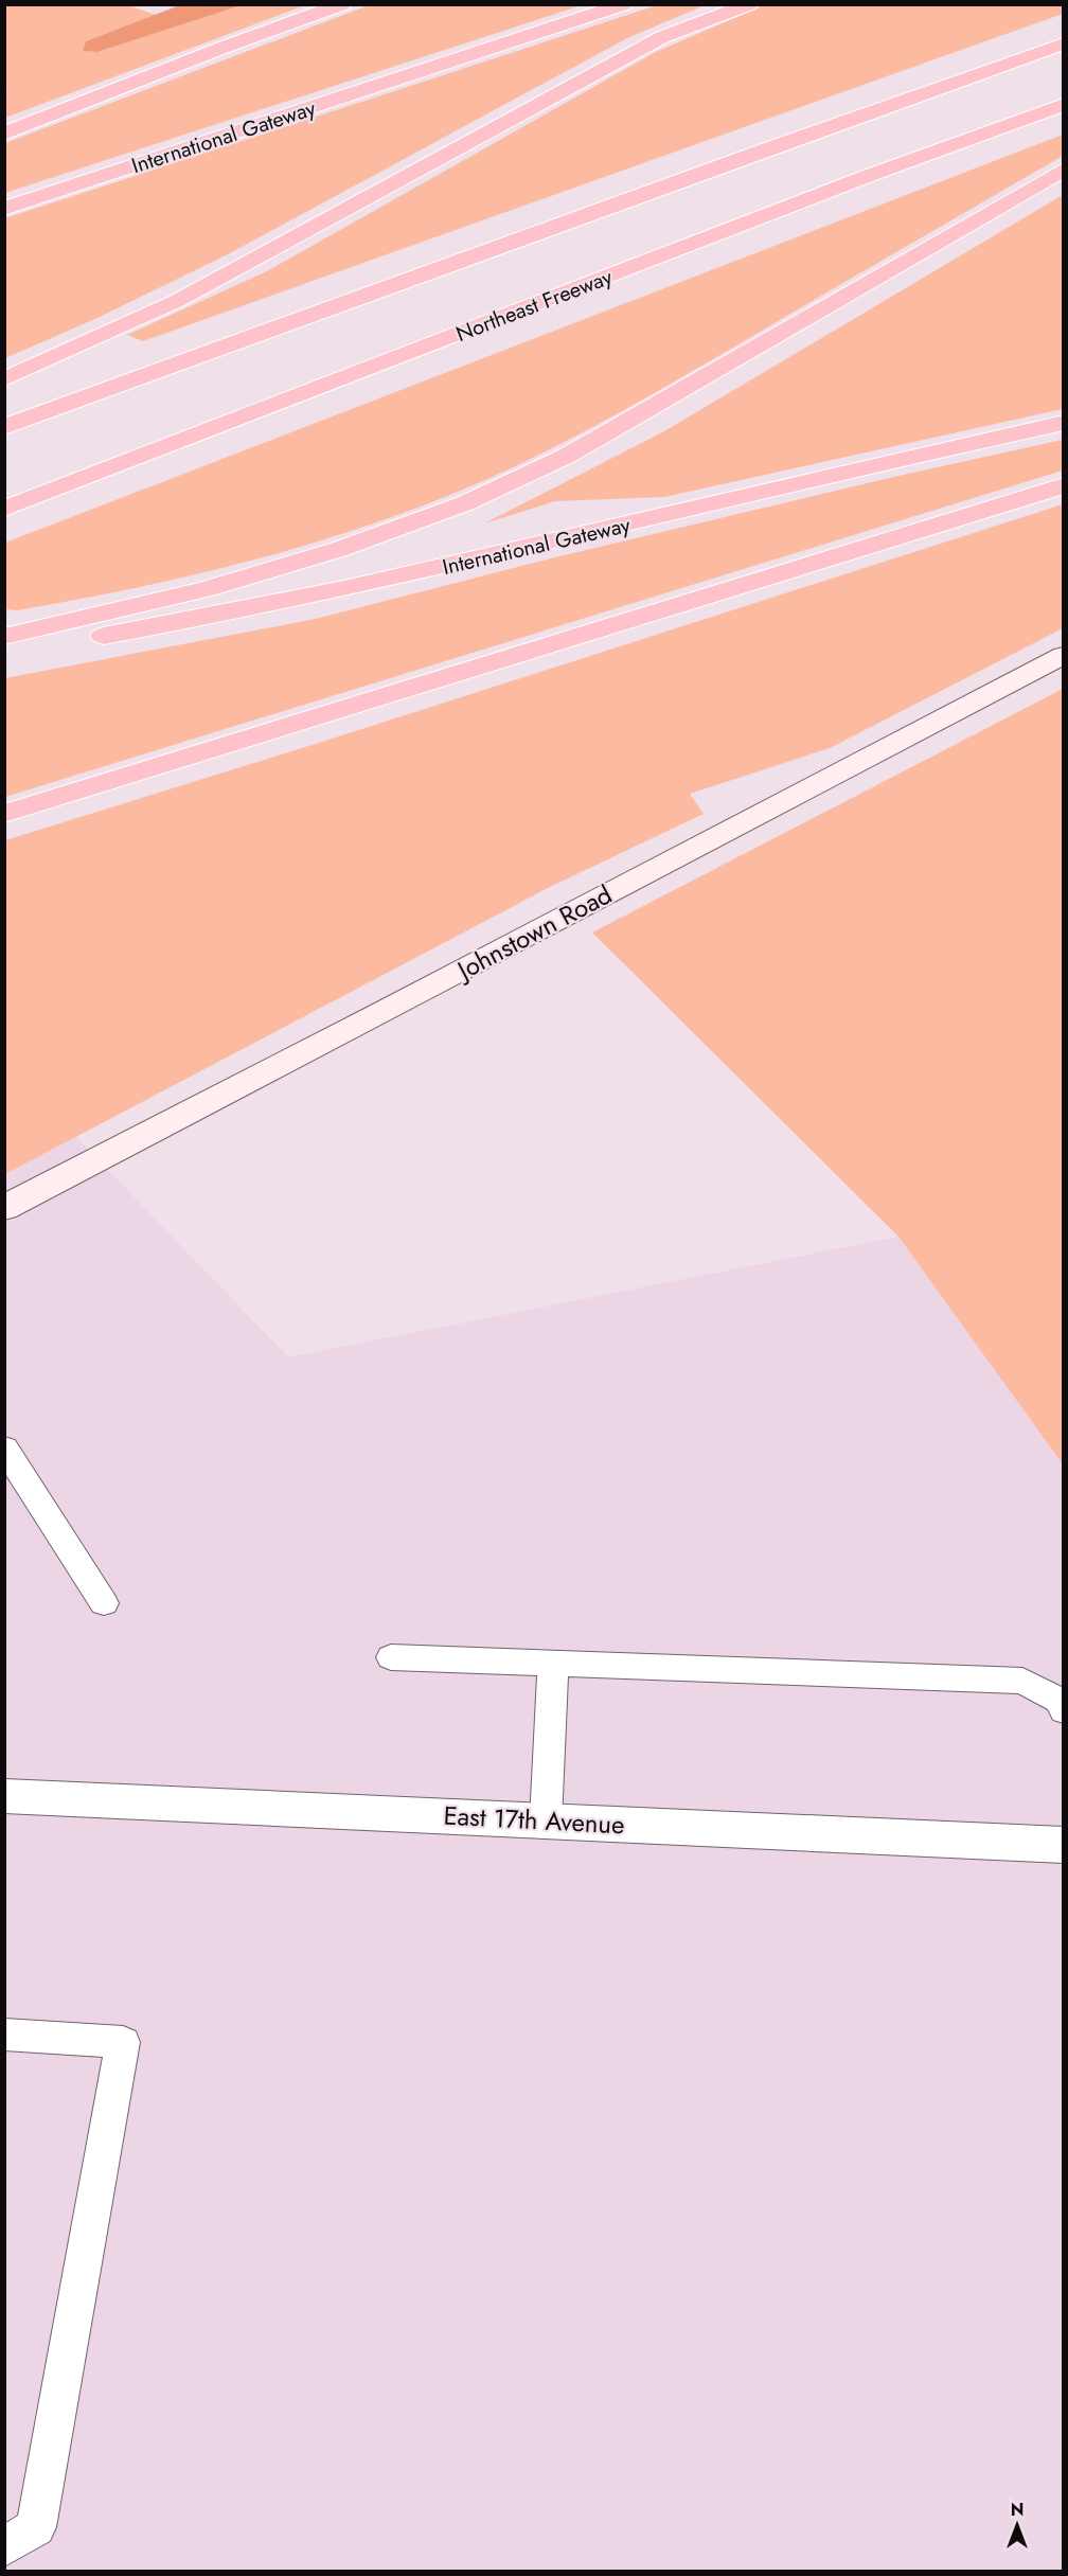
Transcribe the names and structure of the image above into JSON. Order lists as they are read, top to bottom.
{
  "streets": {
    "highway": ["International Gateway", "Northeast Freeway"],
    "main road": ["Johnstown Road"],
    "street": ["East 17th Avenue"]
  },
  "north": "top"
}
